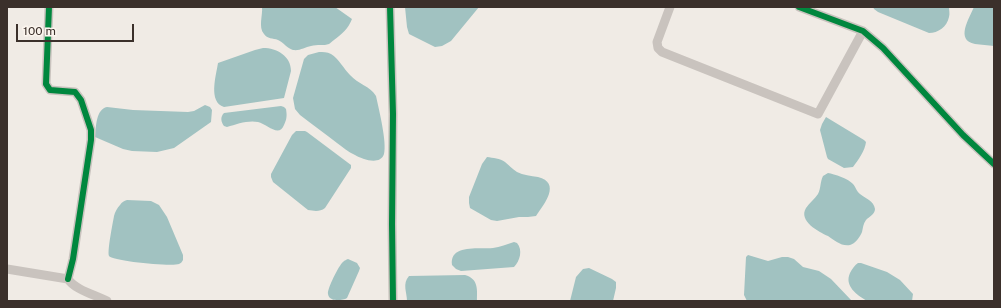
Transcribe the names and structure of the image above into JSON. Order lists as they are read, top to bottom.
{
  "scale_bar": "100 m"
}
